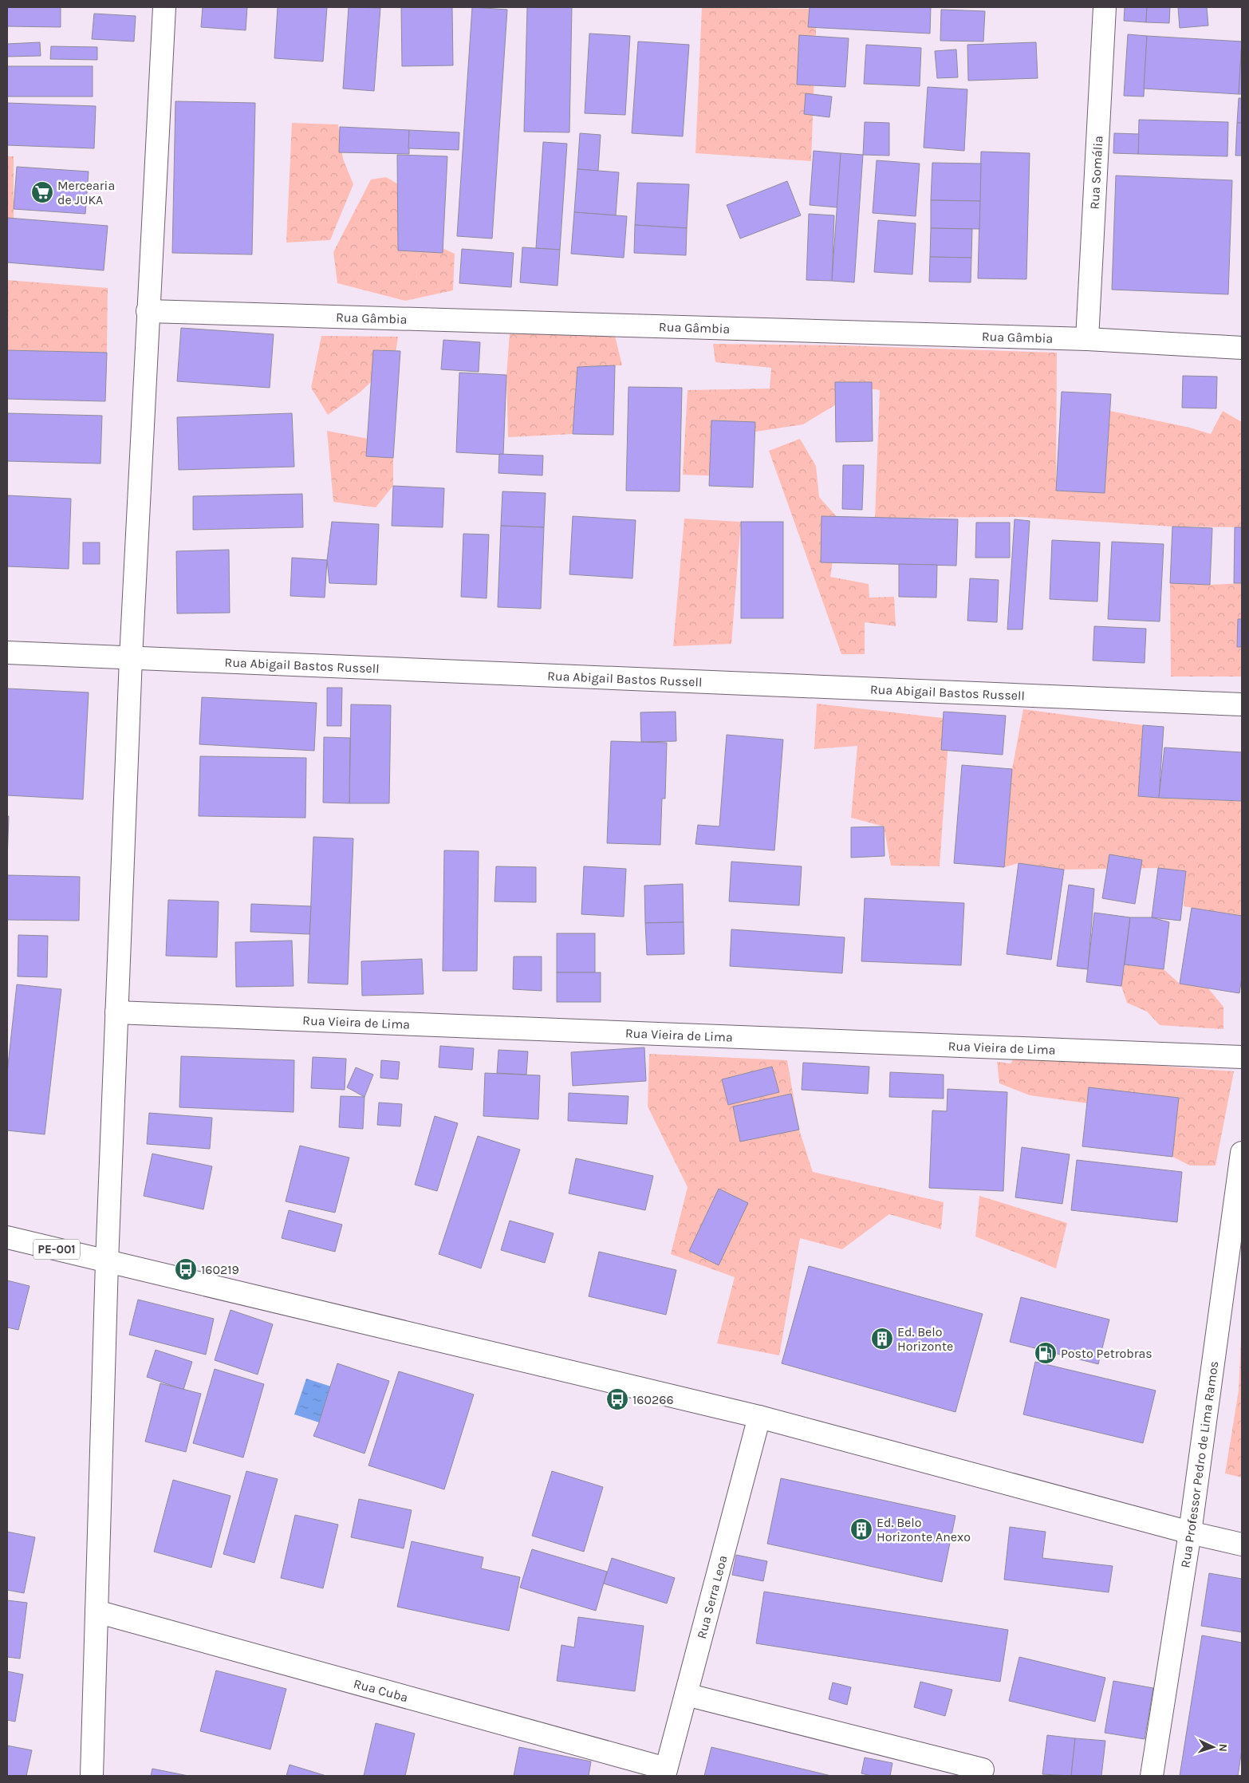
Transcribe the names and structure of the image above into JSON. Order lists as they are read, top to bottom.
{
  "streets": {
    "street": [
      "Rua Somália",
      "Rua Gâmbia",
      "Rua Abigail Bastos Russell",
      "Rua Vieira de Lima",
      "PE-001",
      "Rua Professor Pedro de Lima Ramos",
      "Rua Serra Leoa",
      "Rua Cuba"
    ]
  },
  "crossings": [
    ["Rua Somália", "Rua Gâmbia"],
    ["PE-001", "Rua Professor Pedro de Lima Ramos"],
    ["PE-001", "Rua Serra Leoa"],
    ["Rua Serra Leoa", "Rua Cuba"]
  ],
  "places": {
    "supermarket": ["Mercearia de JUKA"],
    "bus stop": ["160219", "160266"],
    "building": ["Ed. Belo Horizonte", "Ed. Belo Horizonte Anexo"],
    "fuel station": ["Posto Petrobras"]
  },
  "north": "right"
}
